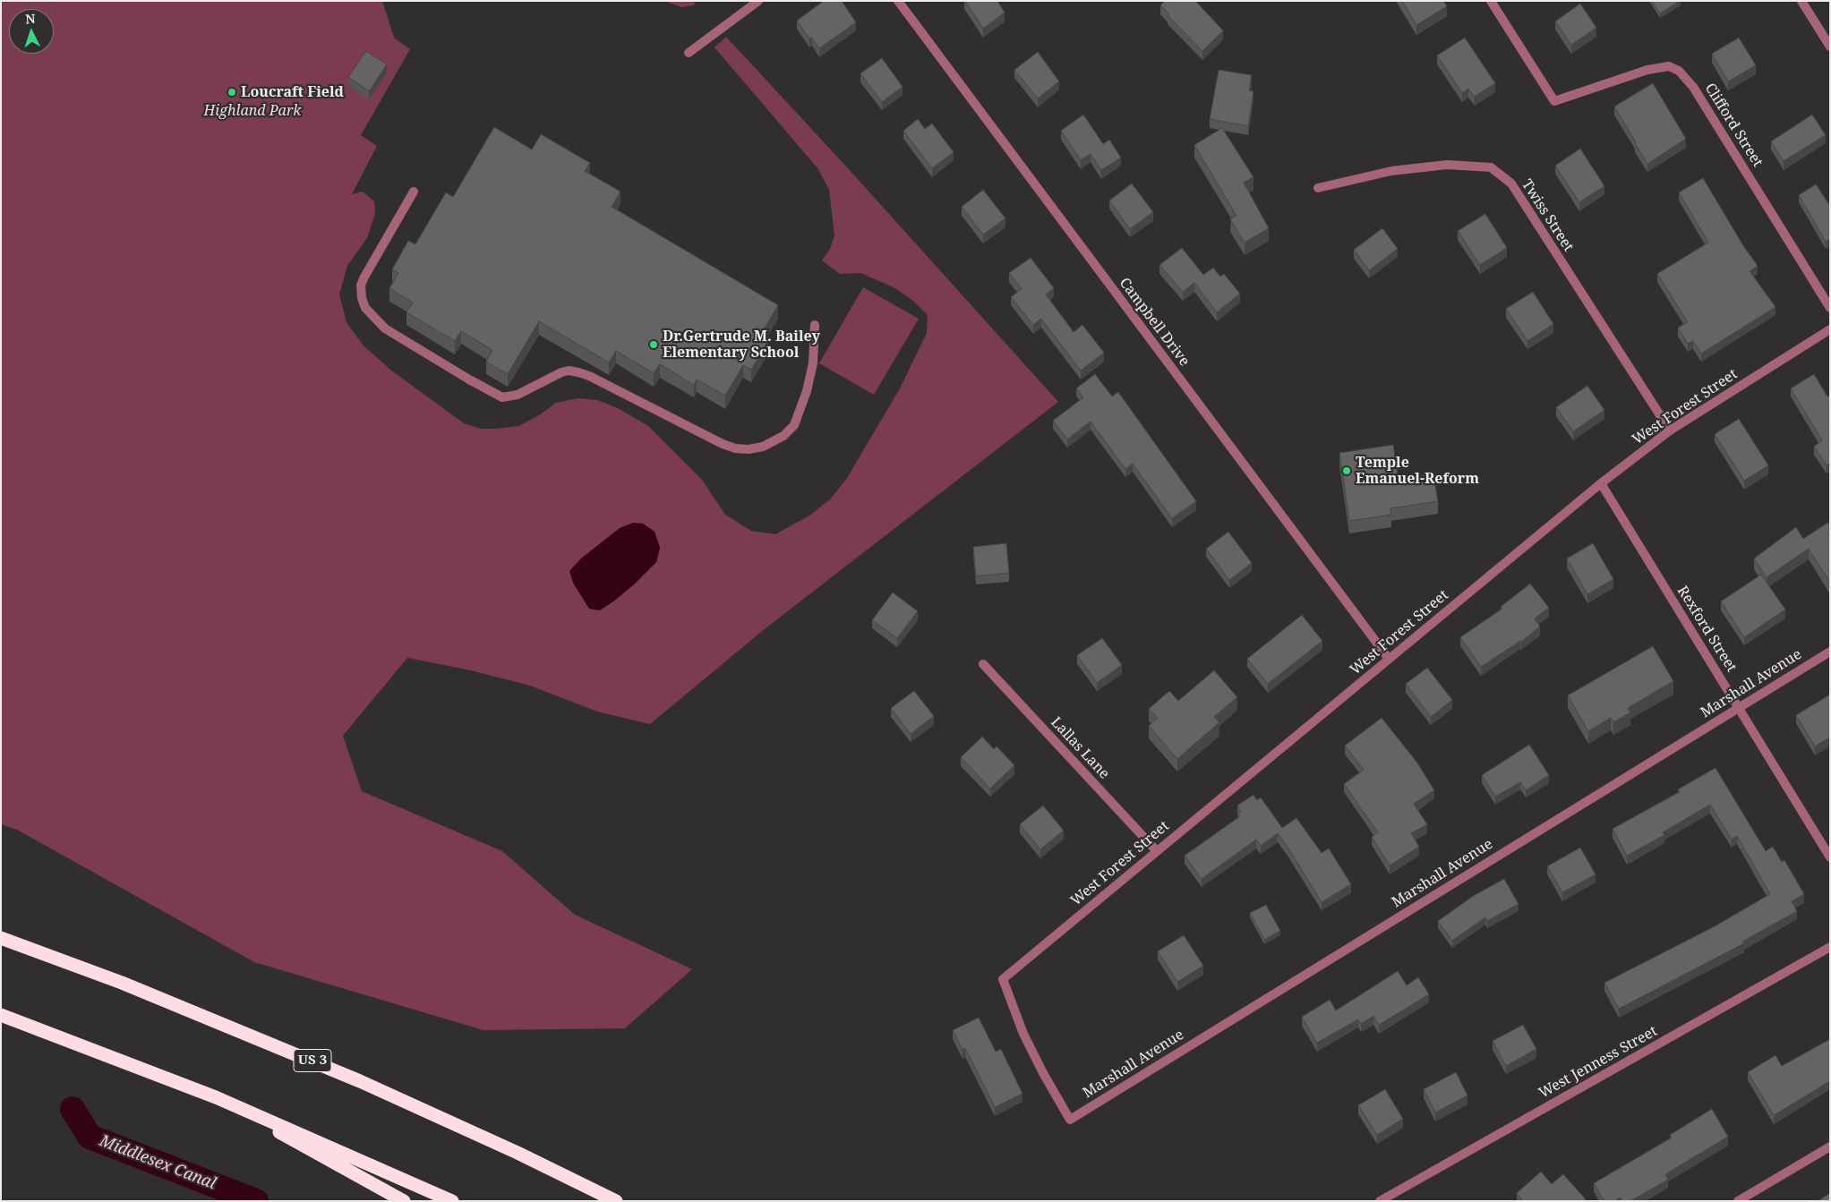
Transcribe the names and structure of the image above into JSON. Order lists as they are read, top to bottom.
{
  "streets": {
    "highway": ["US 3"],
    "street": [
      "Clifford Street",
      "Twiss Street",
      "Campbell Drive",
      "West Forest Street",
      "Rexford Street",
      "Marshall Avenue",
      "Lallas Lane",
      "West Jenness Street"
    ]
  },
  "crossings": [
    ["Twiss Street", "West Forest Street"],
    ["Campbell Drive", "West Forest Street"],
    ["West Forest Street", "Rexford Street"],
    ["West Forest Street", "Marshall Avenue"],
    ["West Forest Street", "Lallas Lane"],
    ["Rexford Street", "Marshall Avenue"]
  ],
  "water": ["Middlesex Canal"],
  "parks": ["Highland Park"],
  "places": ["Loucraft Field", "Dr.Gertrude M. Bailey Elementary School", "Temple Emanuel-Reform"],
  "north": "top"
}
